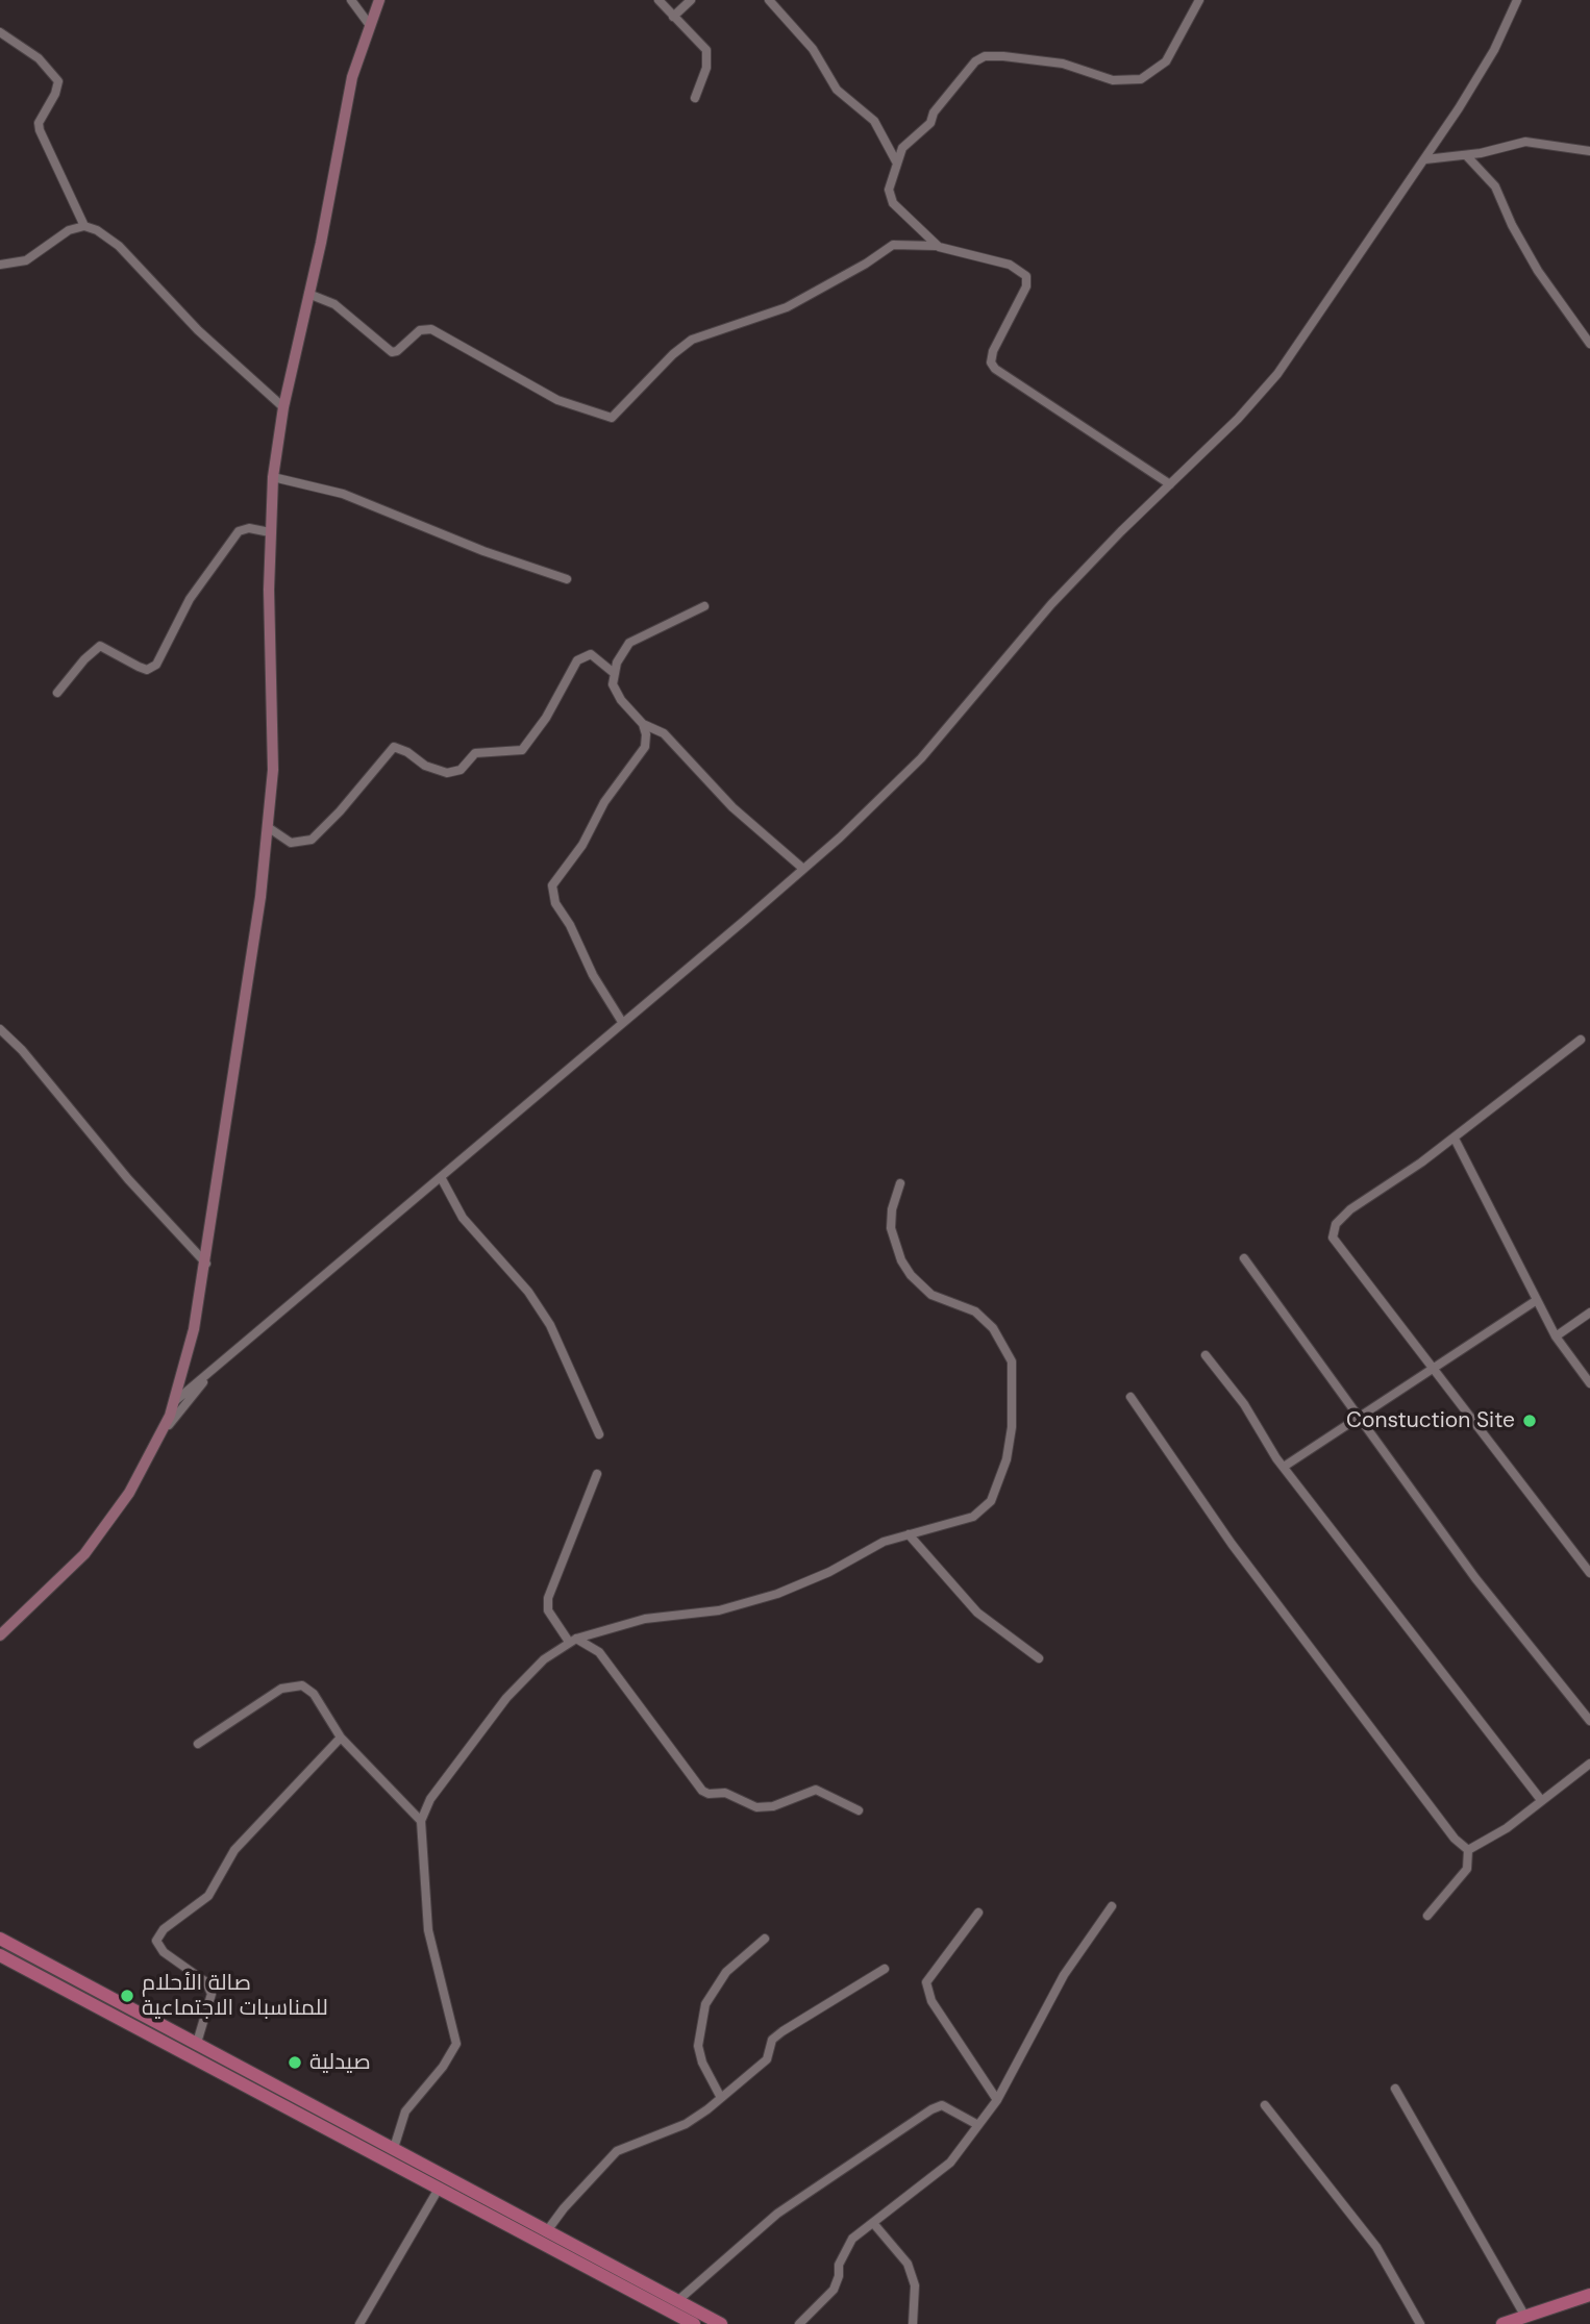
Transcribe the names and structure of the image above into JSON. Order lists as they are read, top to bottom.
{
  "places": ["Constuction Site", "صالة الأحلام للمناسبات الاجتماعية", "صيدلية"]
}
